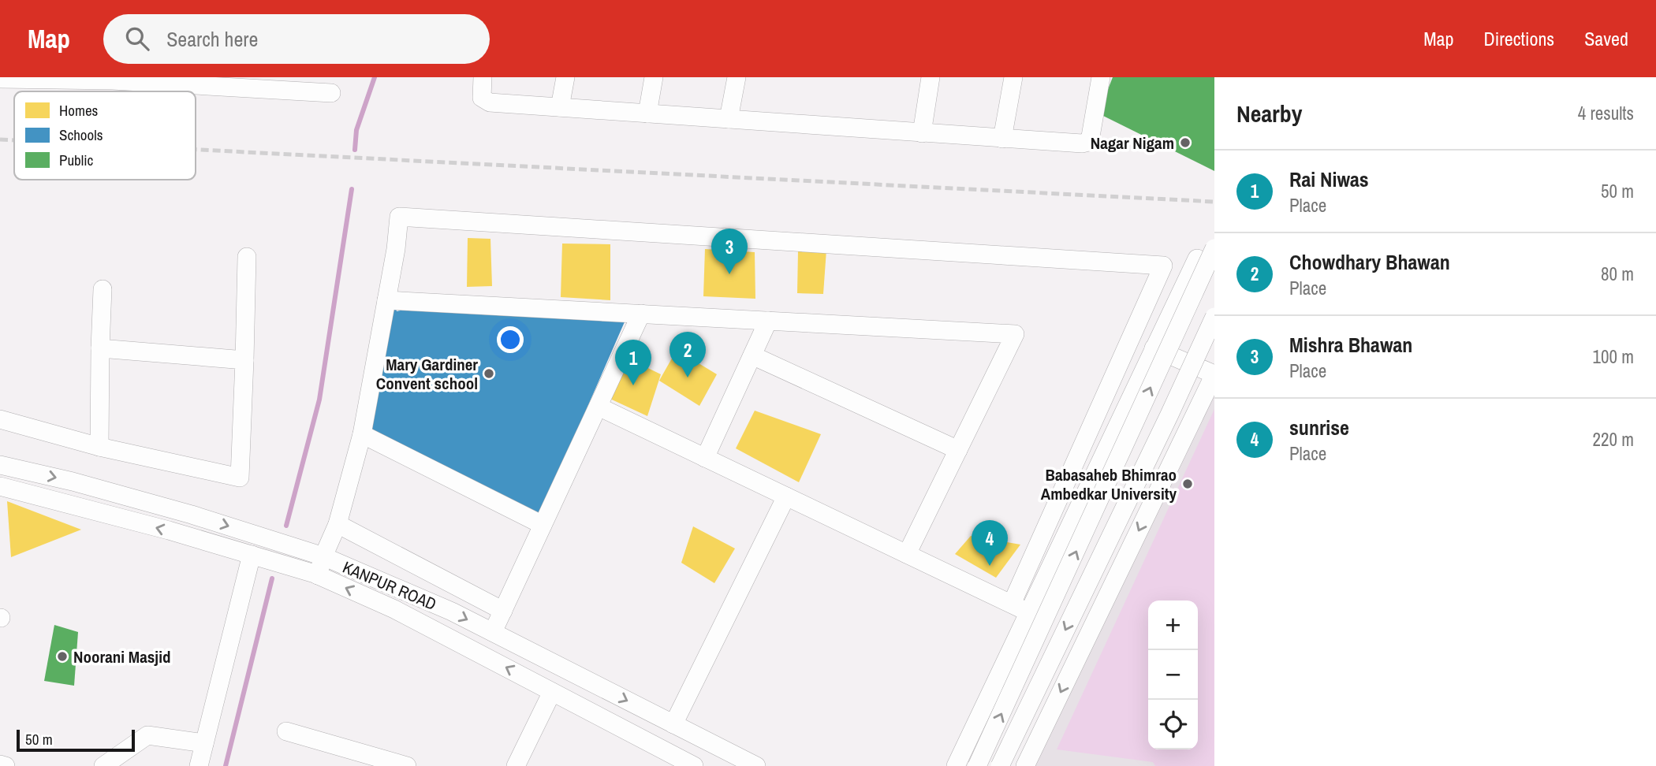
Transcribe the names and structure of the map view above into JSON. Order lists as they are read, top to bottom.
{
  "streets": {
    "street": ["KANPUR ROAD"]
  },
  "places": [
    "Nagar Nigam",
    "Mary Gardiner Convent school",
    "Babasaheb Bhimrao Ambedkar University",
    "Noorani Masjid"
  ],
  "legend": ["Homes", "Schools", "Public"],
  "scale_bar": "50 m",
  "page": {
    "header": "Map",
    "search": "Search here",
    "nav": ["Map", "Directions", "Saved"],
    "heading": ["Nearby", "4 results"],
    "list": [
      {
        "mark": "1",
        "name": "Rai Niwas",
        "note": "Place",
        "value": "50 m"
      },
      {
        "mark": "2",
        "name": "Chowdhary Bhawan",
        "note": "Place",
        "value": "80 m"
      },
      {
        "mark": "3",
        "name": "Mishra Bhawan",
        "note": "Place",
        "value": "100 m"
      },
      {
        "mark": "4",
        "name": "sunrise",
        "note": "Place",
        "value": "220 m"
      }
    ],
    "pins": [
      "3",
      "2",
      "1",
      "4"
    ],
    "map_buttons": ["+", "−"],
    "scale": "50 m"
  }
}
